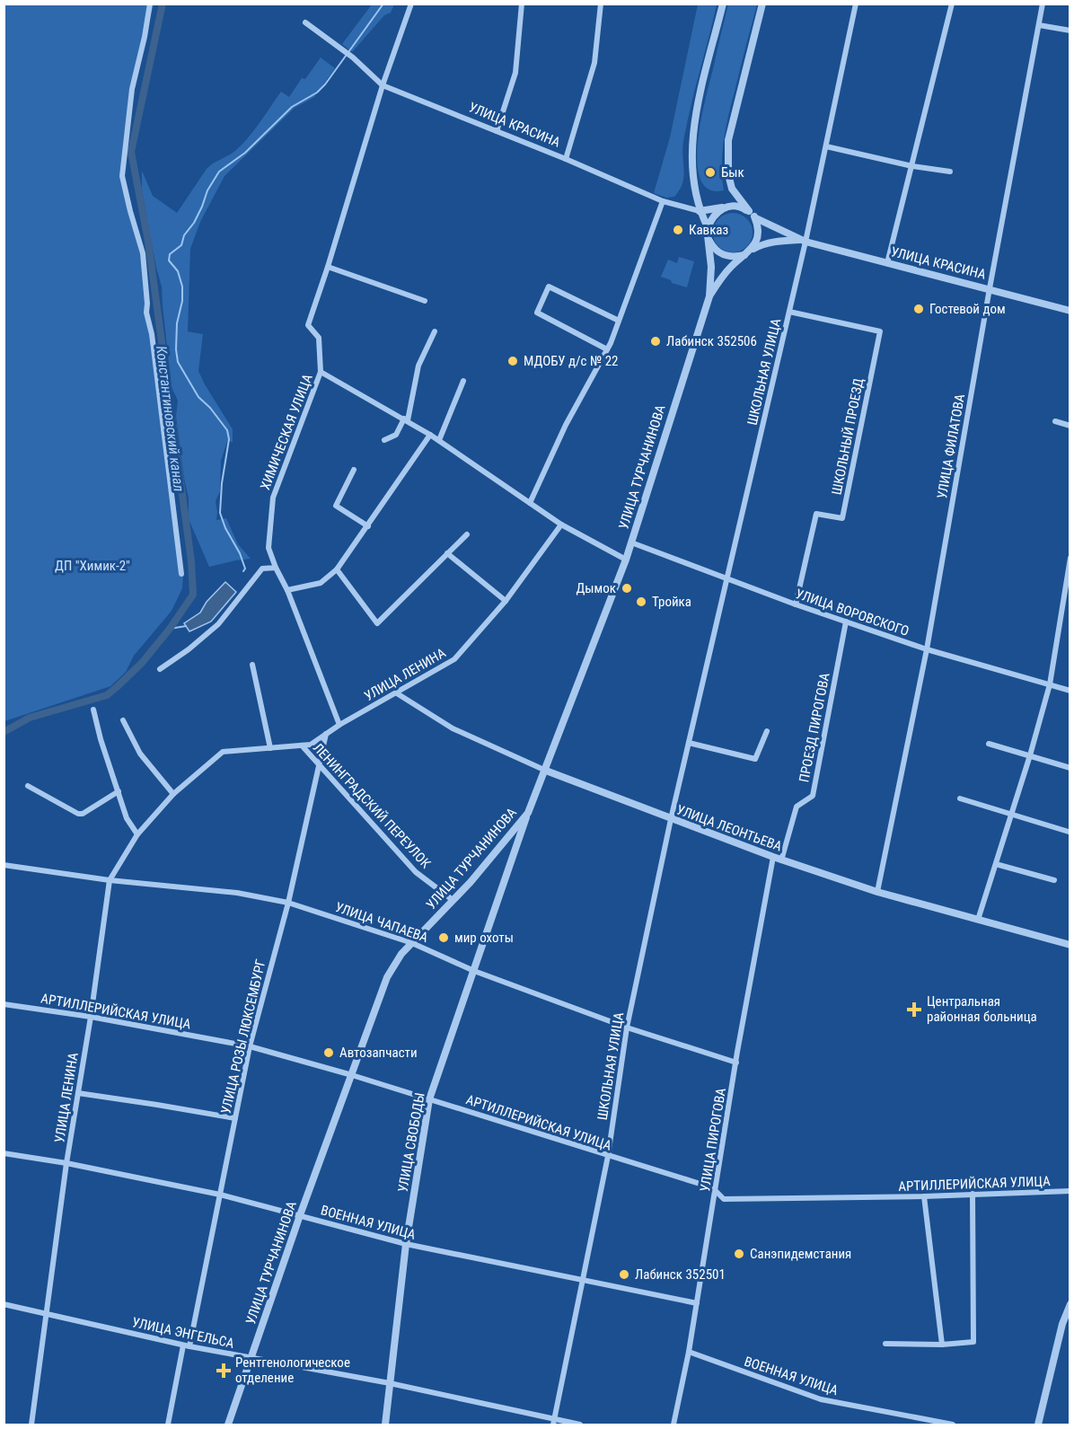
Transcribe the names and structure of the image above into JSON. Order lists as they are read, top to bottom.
{
  "streets": {
    "street": [
      "УЛИЦА КРАСИНА",
      "ШКОЛЬНАЯ УЛИЦА",
      "ХИМИЧЕСКАЯ УЛИЦА",
      "ШКОЛЬНЫЙ ПРОЕЗД",
      "УЛИЦА ФИЛАТОВА",
      "УЛИЦА ТУРЧАНИНОВА",
      "УЛИЦА ВОРОВСКОГО",
      "УЛИЦА ЛЕНИНА",
      "ПРОЕЗД ПИРОГОВА",
      "ЛЕНИНГРАДСКИЙ ПЕРЕУЛОК",
      "УЛИЦА ЛЕОНТЬЕВА",
      "УЛИЦА ЧАПАЕВА",
      "АРТИЛЛЕРИЙСКАЯ УЛИЦА",
      "УЛИЦА РОЗЫ ЛЮКСЕМБУРГ",
      "УЛИЦА ПИРОГОВА",
      "УЛИЦА СВОБОДЫ",
      "ВОЕННАЯ УЛИЦА",
      "УЛИЦА ЭНГЕЛЬСА"
    ]
  },
  "crossings": [
    ["УЛИЦА КРАСИНА", "ШКОЛЬНАЯ УЛИЦА"],
    ["УЛИЦА КРАСИНА", "ХИМИЧЕСКАЯ УЛИЦА"],
    ["УЛИЦА КРАСИНА", "УЛИЦА ФИЛАТОВА"],
    ["УЛИЦА КРАСИНА", "УЛИЦА ТУРЧАНИНОВА"],
    ["ШКОЛЬНАЯ УЛИЦА", "ШКОЛЬНЫЙ ПРОЕЗД"],
    ["ШКОЛЬНАЯ УЛИЦА", "УЛИЦА ВОРОВСКОГО"],
    ["ШКОЛЬНАЯ УЛИЦА", "УЛИЦА ЛЕОНТЬЕВА"],
    ["ШКОЛЬНАЯ УЛИЦА", "УЛИЦА ЧАПАЕВА"],
    ["ШКОЛЬНАЯ УЛИЦА", "АРТИЛЛЕРИЙСКАЯ УЛИЦА"],
    ["ШКОЛЬНАЯ УЛИЦА", "ВОЕННАЯ УЛИЦА"],
    ["ШКОЛЬНАЯ УЛИЦА", "УЛИЦА ЭНГЕЛЬСА"],
    ["ШКОЛЬНЫЙ ПРОЕЗД", "УЛИЦА ВОРОВСКОГО"],
    ["УЛИЦА ФИЛАТОВА", "УЛИЦА ВОРОВСКОГО"],
    ["УЛИЦА ФИЛАТОВА", "УЛИЦА ЛЕОНТЬЕВА"],
    ["УЛИЦА ТУРЧАНИНОВА", "УЛИЦА ВОРОВСКОГО"],
    ["УЛИЦА ТУРЧАНИНОВА", "ЛЕНИНГРАДСКИЙ ПЕРЕУЛОК"],
    ["УЛИЦА ТУРЧАНИНОВА", "УЛИЦА ЛЕОНТЬЕВА"],
    ["УЛИЦА ТУРЧАНИНОВА", "УЛИЦА ЧАПАЕВА"],
    ["УЛИЦА ТУРЧАНИНОВА", "АРТИЛЛЕРИЙСКАЯ УЛИЦА"],
    ["УЛИЦА ТУРЧАНИНОВА", "УЛИЦА СВОБОДЫ"],
    ["УЛИЦА ТУРЧАНИНОВА", "ВОЕННАЯ УЛИЦА"],
    ["УЛИЦА ТУРЧАНИНОВА", "УЛИЦА ЭНГЕЛЬСА"],
    ["УЛИЦА ВОРОВСКОГО", "ПРОЕЗД ПИРОГОВА"],
    ["УЛИЦА ЛЕНИНА", "ЛЕНИНГРАДСКИЙ ПЕРЕУЛОК"],
    ["УЛИЦА ЛЕНИНА", "УЛИЦА ЛЕОНТЬЕВА"],
    ["УЛИЦА ЛЕНИНА", "УЛИЦА ЧАПАЕВА"],
    ["УЛИЦА ЛЕНИНА", "АРТИЛЛЕРИЙСКАЯ УЛИЦА"],
    ["УЛИЦА ЛЕНИНА", "УЛИЦА РОЗЫ ЛЮКСЕМБУРГ"],
    ["УЛИЦА ЛЕНИНА", "ВОЕННАЯ УЛИЦА"],
    ["УЛИЦА ЛЕНИНА", "УЛИЦА ЭНГЕЛЬСА"],
    ["ПРОЕЗД ПИРОГОВА", "УЛИЦА ЛЕОНТЬЕВА"],
    ["ЛЕНИНГРАДСКИЙ ПЕРЕУЛОК", "УЛИЦА РОЗЫ ЛЮКСЕМБУРГ"],
    ["УЛИЦА ЛЕОНТЬЕВА", "УЛИЦА ПИРОГОВА"],
    ["УЛИЦА ЧАПАЕВА", "УЛИЦА РОЗЫ ЛЮКСЕМБУРГ"],
    ["УЛИЦА ЧАПАЕВА", "УЛИЦА ПИРОГОВА"],
    ["УЛИЦА ЧАПАЕВА", "УЛИЦА СВОБОДЫ"],
    ["АРТИЛЛЕРИЙСКАЯ УЛИЦА", "УЛИЦА РОЗЫ ЛЮКСЕМБУРГ"],
    ["АРТИЛЛЕРИЙСКАЯ УЛИЦА", "УЛИЦА ПИРОГОВА"],
    ["АРТИЛЛЕРИЙСКАЯ УЛИЦА", "УЛИЦА СВОБОДЫ"],
    ["УЛИЦА РОЗЫ ЛЮКСЕМБУРГ", "ВОЕННАЯ УЛИЦА"],
    ["УЛИЦА РОЗЫ ЛЮКСЕМБУРГ", "УЛИЦА ЭНГЕЛЬСА"],
    ["УЛИЦА ПИРОГОВА", "ВОЕННАЯ УЛИЦА"],
    ["УЛИЦА СВОБОДЫ", "ВОЕННАЯ УЛИЦА"],
    ["УЛИЦА СВОБОДЫ", "УЛИЦА ЭНГЕЛЬСА"]
  ],
  "water": ["Константиновский канал"],
  "parks": ["ДП \"Химик-2\""],
  "places": {
    "other": [
      "Бык",
      "Кавказ",
      "Гостевой дом",
      "Лабинск 352506",
      "МДОБУ д/с № 22",
      "Дымок",
      "Тройка",
      "мир охоты",
      "Автозапчасти",
      "Санэпидемстания",
      "Лабинск 352501"
    ],
    "health": ["Центральная районная больница", "Рентгенологическое отделение"]
  }
}
